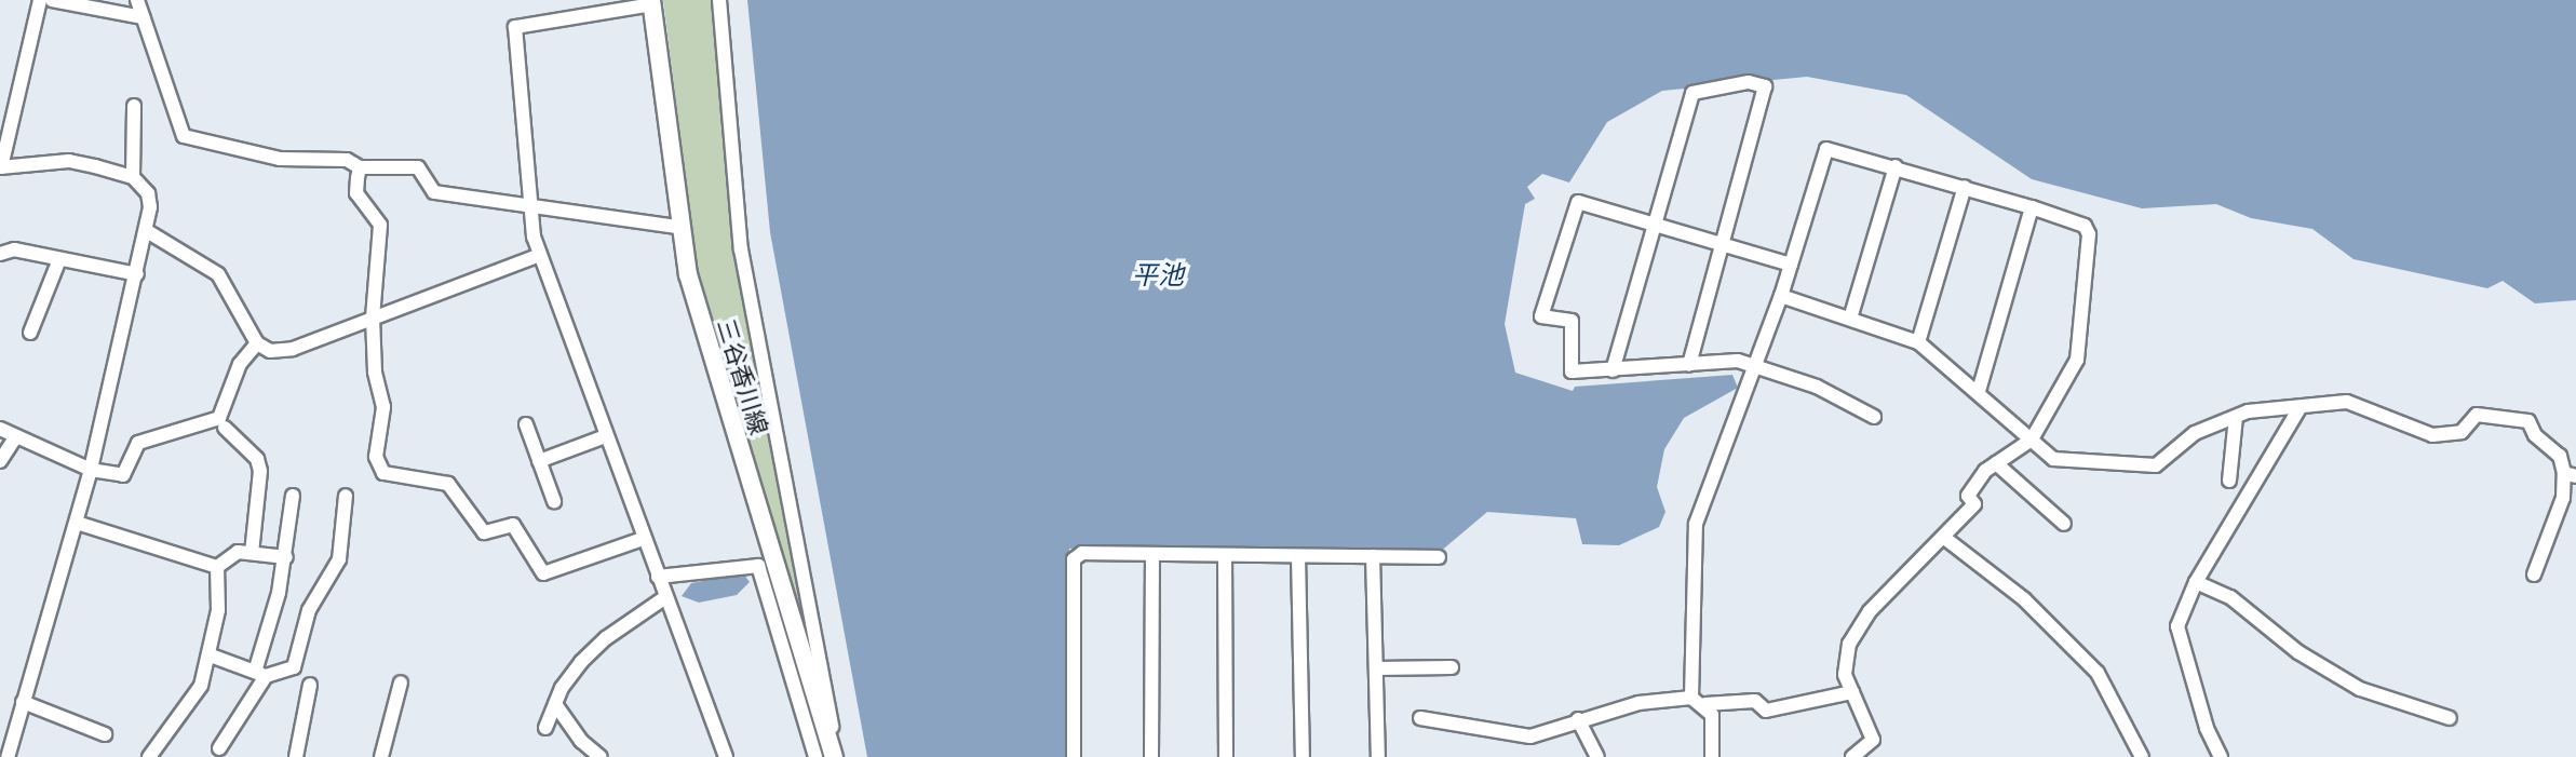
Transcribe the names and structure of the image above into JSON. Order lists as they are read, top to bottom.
{
  "streets": {
    "main road": ["三谷香川線"]
  },
  "water": ["平池"]
}
